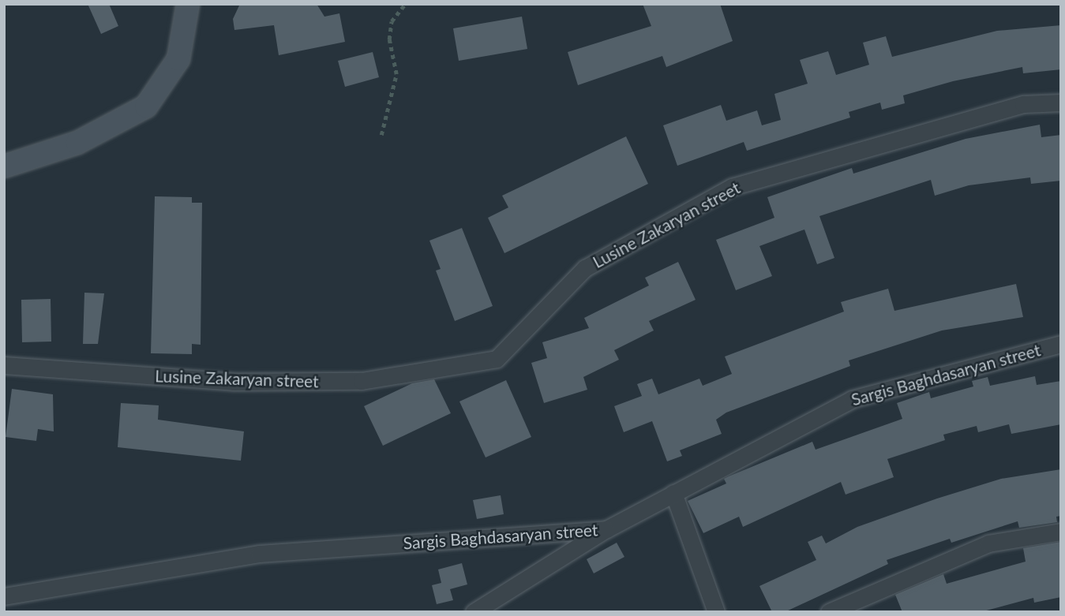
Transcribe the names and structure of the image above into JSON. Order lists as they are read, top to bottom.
{
  "streets": {
    "street": ["Lusine Zakaryan street", "Sargis Baghdasaryan street"]
  }
}
